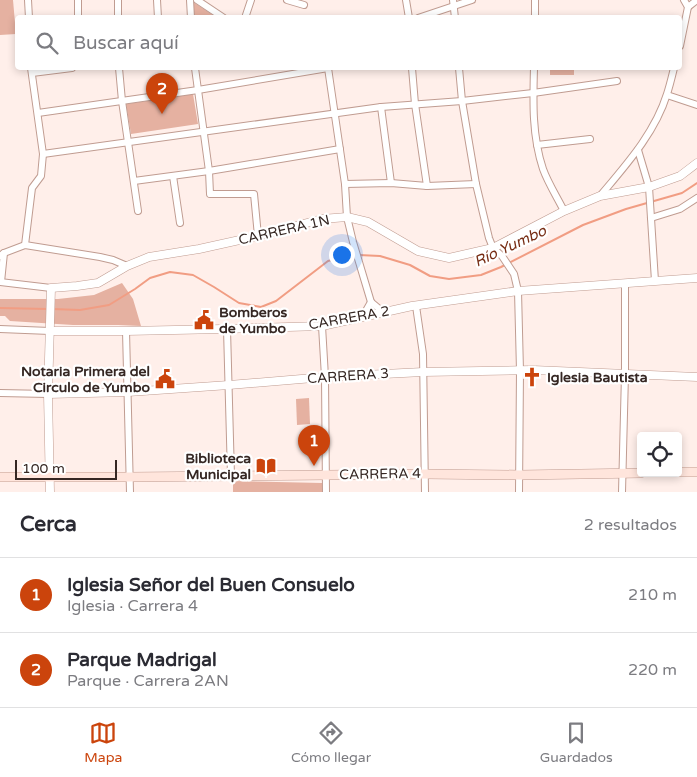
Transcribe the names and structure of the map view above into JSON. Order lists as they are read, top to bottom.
{
  "streets": {
    "main road": ["CARRERA 4"],
    "street": ["CARRERA 1N", "CARRERA 2", "CARRERA 3"]
  },
  "water": ["Río Yumbo"],
  "places": {
    "public building": ["Bomberos de Yumbo", "Notaria Primera del Circulo de Yumbo"],
    "church": ["Iglesia Bautista"],
    "library": ["Biblioteca Municipal"]
  },
  "scale_bar": "100 m",
  "page": {
    "search": "Buscar aquí",
    "pins": ["2", "1"],
    "scale": "100 m",
    "heading": ["Cerca", "2 resultados"],
    "list": [
      {
        "mark": "1",
        "name": "Iglesia Señor del Buen Consuelo",
        "note": "Iglesia · Carrera 4",
        "value": "210 m"
      },
      {
        "mark": "2",
        "name": "Parque Madrigal",
        "note": "Parque · Carrera 2AN",
        "value": "220 m"
      }
    ],
    "nav": ["Mapa", "Cómo llegar", "Guardados"]
  }
}
